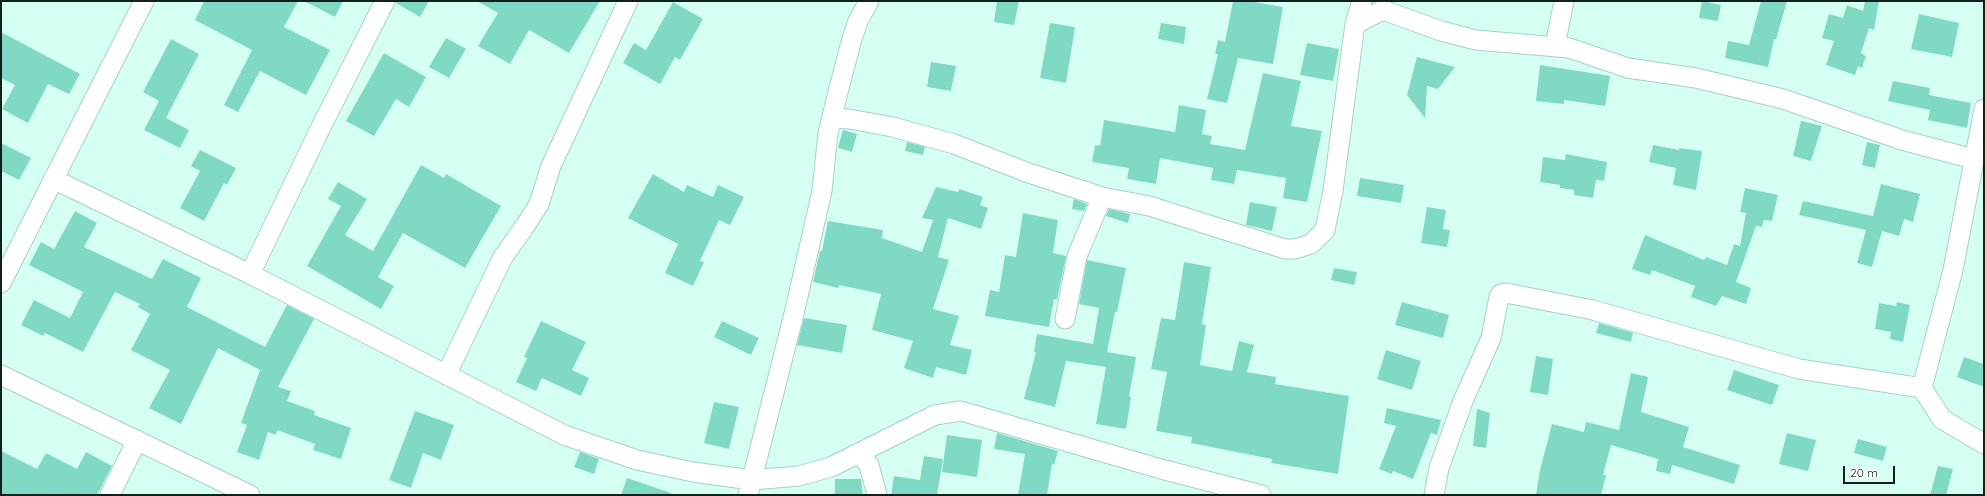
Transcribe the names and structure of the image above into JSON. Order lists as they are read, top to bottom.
{
  "scale_bar": "20 m"
}
